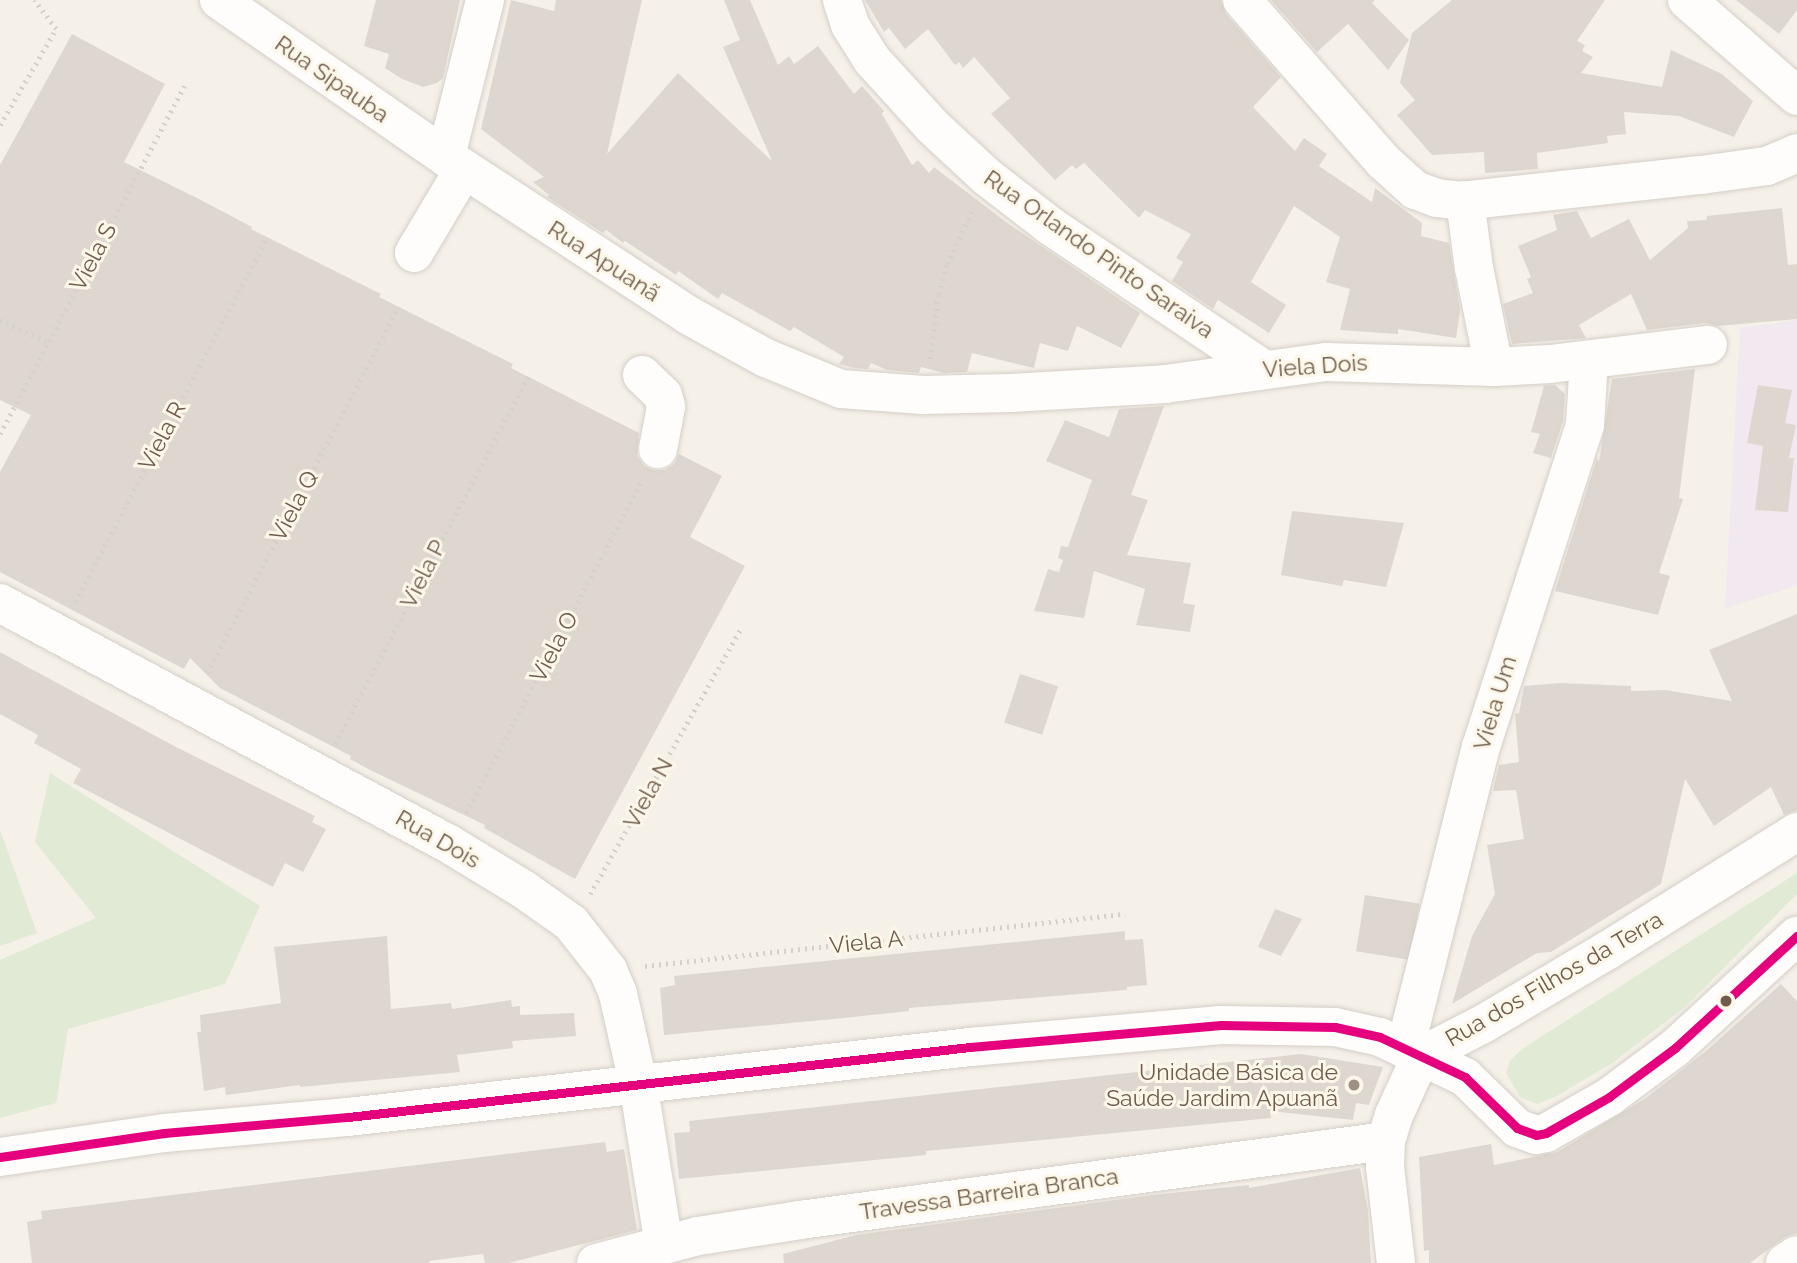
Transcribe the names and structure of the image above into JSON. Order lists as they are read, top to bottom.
{
  "streets": {
    "street": [
      "Rua Sipauba",
      "Rua Orlando Pinto Saraiva",
      "Rua Apuanã",
      "Viela Dois",
      "Viela Um",
      "Rua Dois",
      "Rua dos Filhos da Terra",
      "Travessa Barreira Branca"
    ],
    "path": [
      "Viela S",
      "Viela R",
      "Viela Q",
      "Viela P",
      "Viela O",
      "Viela N",
      "Viela A"
    ]
  },
  "crossings": [
    ["Rua Sipauba", "Rua Apuanã"],
    ["Rua Orlando Pinto Saraiva", "Viela Dois"],
    ["Rua Apuanã", "Viela Dois"],
    ["Viela Dois", "Viela Um"],
    ["Viela R", "Rua Dois"],
    ["Viela Q", "Rua Dois"],
    ["Viela P", "Rua Dois"],
    ["Viela O", "Rua Dois"],
    ["Viela Um", "Rua dos Filhos da Terra"],
    ["Viela N", "Rua Dois"],
    ["Rua Dois", "Viela A"],
    ["Rua Dois", "Travessa Barreira Branca"],
    ["Rua dos Filhos da Terra", "Travessa Barreira Branca"]
  ],
  "places": ["Unidade Básica de Saúde Jardim Apuanã"]
}
